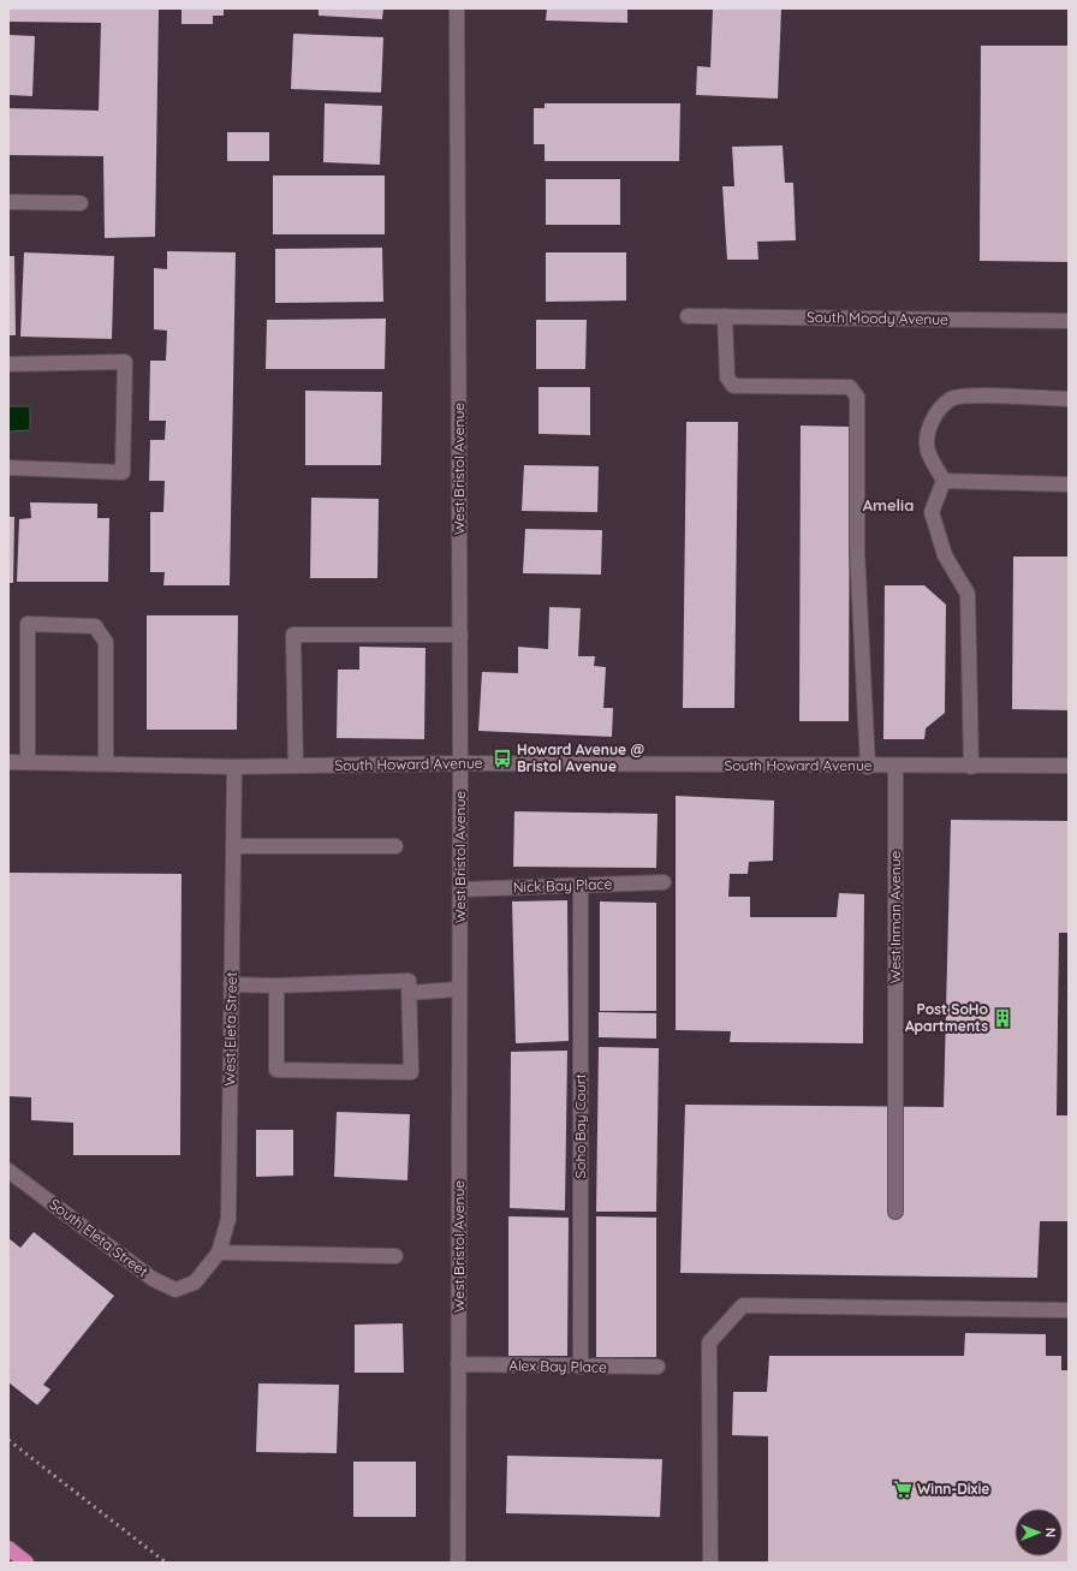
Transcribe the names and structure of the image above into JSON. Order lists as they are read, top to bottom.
{
  "streets": {
    "street": [
      "South Moody Avenue",
      "West Bristol Avenue",
      "South Howard Avenue",
      "Nick Bay Place",
      "West Inman Avenue",
      "West Eleta Street",
      "Soho Bay Court",
      "South Eleta Street",
      "Alex Bay Place"
    ]
  },
  "crossings": [
    ["West Bristol Avenue", "South Howard Avenue"],
    ["West Bristol Avenue", "Nick Bay Place"],
    ["West Bristol Avenue", "Alex Bay Place"],
    ["South Howard Avenue", "West Inman Avenue"],
    ["South Howard Avenue", "West Eleta Street"],
    ["Nick Bay Place", "Soho Bay Court"],
    ["West Eleta Street", "South Eleta Street"],
    ["Soho Bay Court", "Alex Bay Place"]
  ],
  "districts": ["Amelia"],
  "places": {
    "bus stop": ["Howard Avenue @ Bristol Avenue"],
    "building": ["Post SoHo Apartments"],
    "supermarket": ["Winn-Dixie"]
  },
  "north": "right"
}
